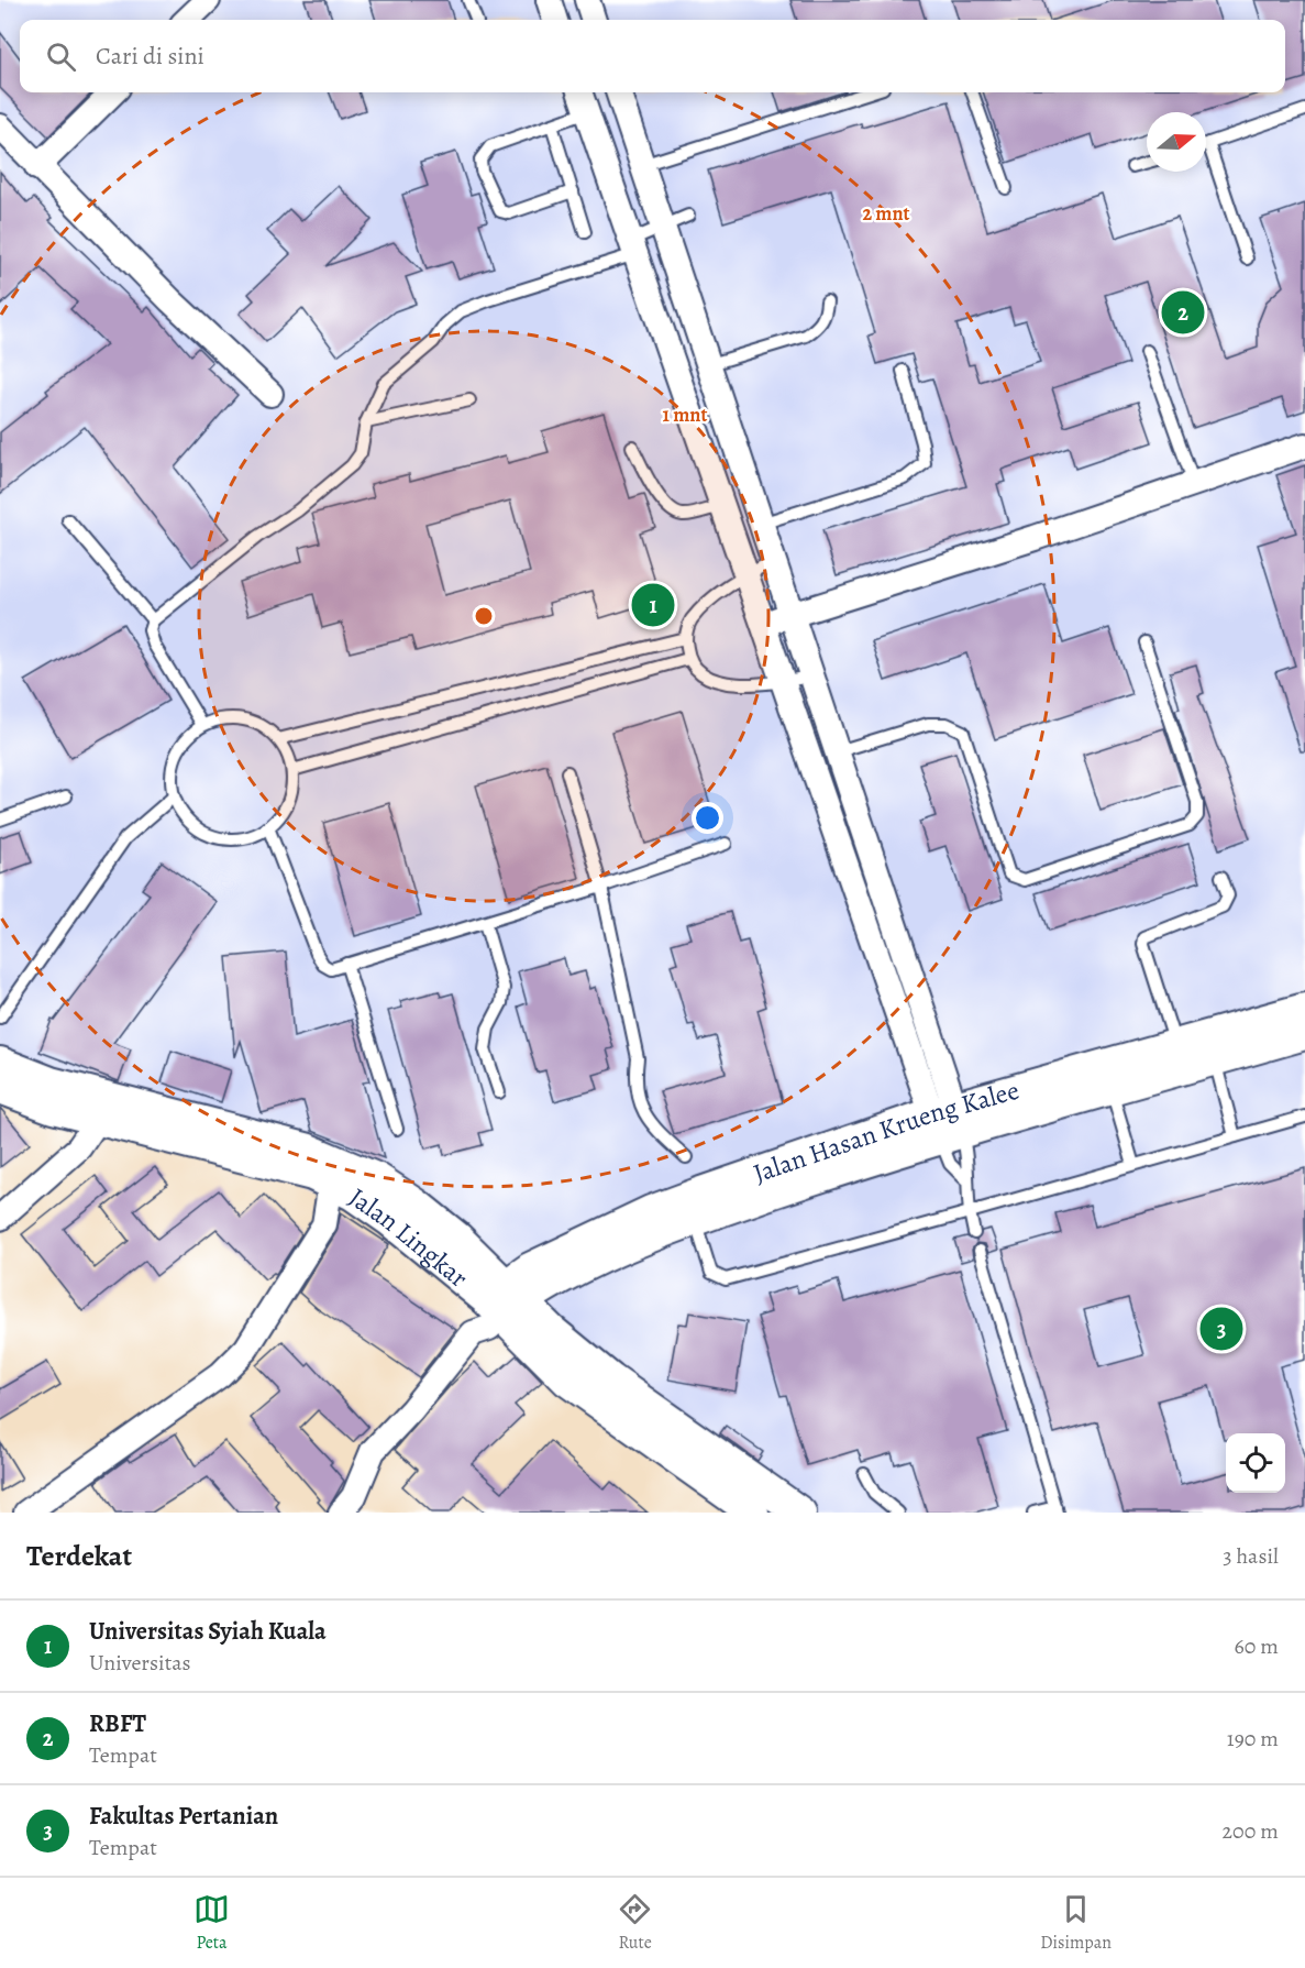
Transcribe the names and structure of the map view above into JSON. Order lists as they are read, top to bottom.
{
  "streets": {
    "street": ["Jalan Hasan Krueng Kalee", "Jalan Lingkar"]
  },
  "crossings": [
    ["Jalan Hasan Krueng Kalee", "Jalan Lingkar"]
  ],
  "north": "right",
  "page": {
    "search": "Cari di sini",
    "pins": ["2", "1", "3"],
    "heading": ["Terdekat", "3 hasil"],
    "list": [
      {
        "mark": "1",
        "name": "Universitas Syiah Kuala",
        "note": "Universitas",
        "value": "60 m"
      },
      {
        "mark": "2",
        "name": "RBFT",
        "note": "Tempat",
        "value": "190 m"
      },
      {
        "mark": "3",
        "name": "Fakultas Pertanian",
        "note": "Tempat",
        "value": "200 m"
      }
    ],
    "nav": ["Peta", "Rute", "Disimpan"]
  },
  "rings": ["2 mnt", "1 mnt"]
}
